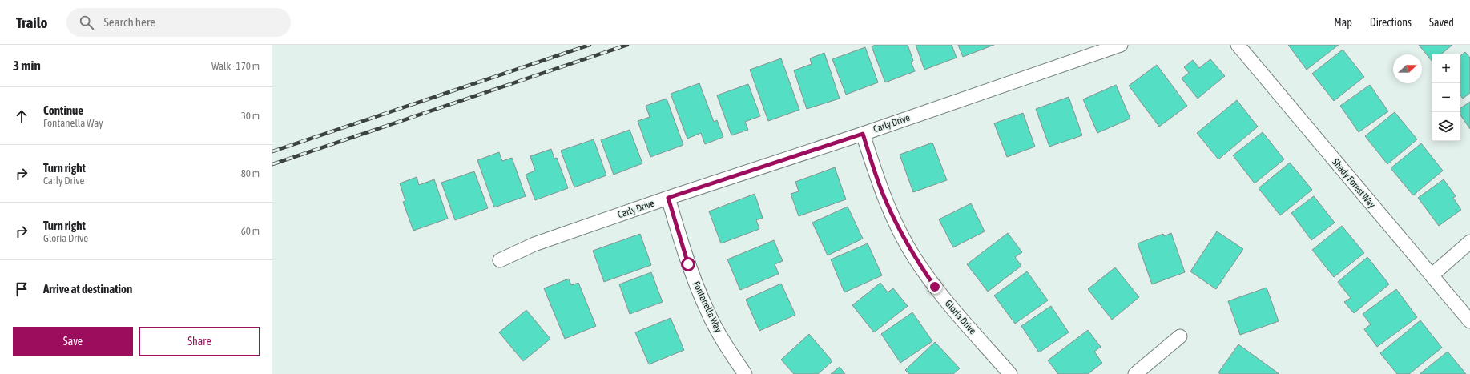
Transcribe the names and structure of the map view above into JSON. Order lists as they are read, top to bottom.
{
  "streets": {
    "street": [
      "Carly Drive",
      "Shady Forest Way",
      "Fontanella Way",
      "Gloria Drive"
    ]
  },
  "crossings": [
    ["Carly Drive", "Fontanella Way"],
    ["Carly Drive", "Gloria Drive"]
  ],
  "north": "right",
  "page": {
    "header": "Trailo",
    "search": "Search here",
    "nav": ["Map", "Directions", "Saved"],
    "heading": ["3 min", "Walk · 170 m"],
    "map_buttons": ["+", "−"],
    "list": [
      ["Continue", "Fontanella Way", "30 m"],
      ["Turn right", "Carly Drive", "80 m"],
      ["Turn right", "Gloria Drive", "60 m"],
      "Arrive at destination"
    ],
    "buttons": ["Save", "Share"]
  }
}
